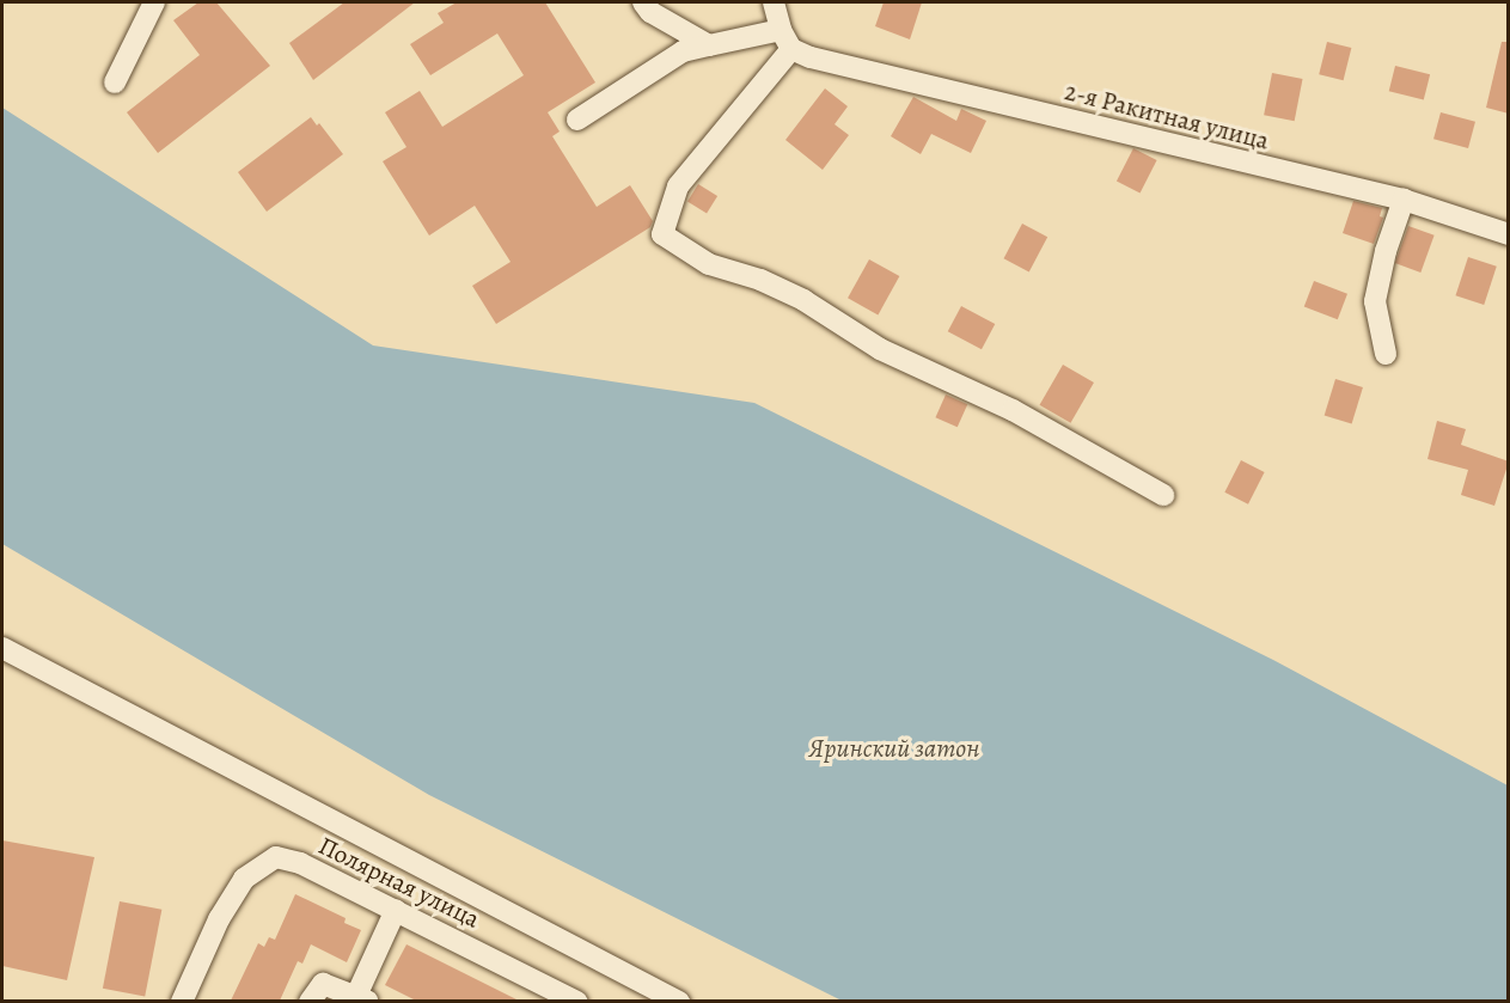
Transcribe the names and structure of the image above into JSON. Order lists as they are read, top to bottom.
{
  "streets": {
    "street": ["2-я Ракитная улица", "Полярная улица"]
  },
  "water": ["Яринский затон"]
}
